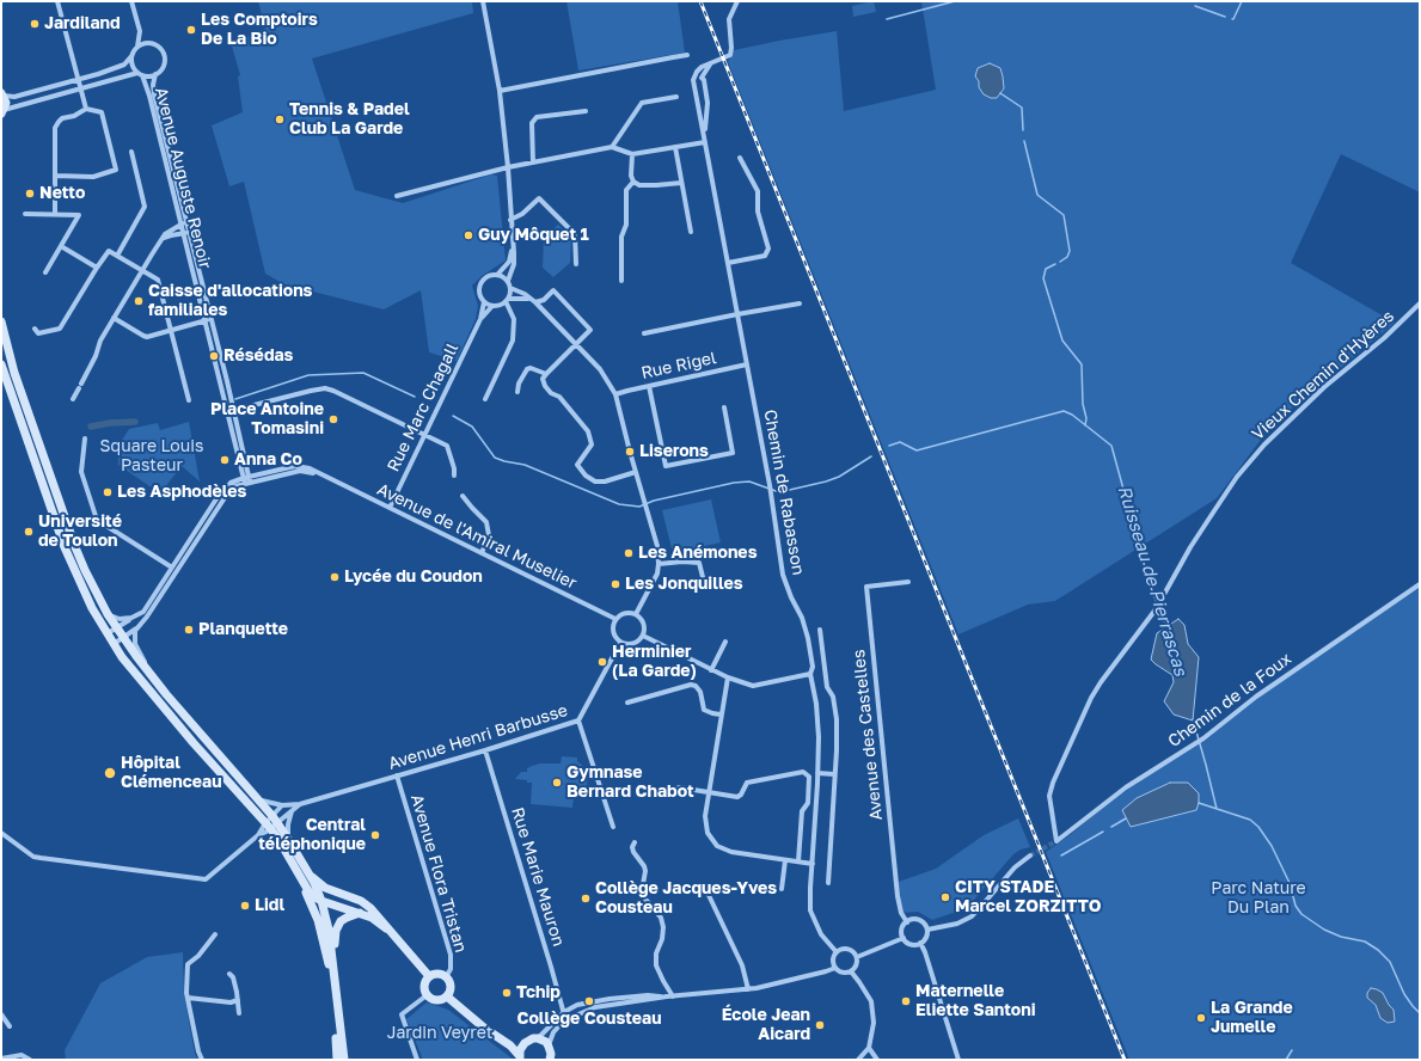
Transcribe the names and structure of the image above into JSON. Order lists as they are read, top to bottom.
{
  "streets": {
    "street": [
      "Avenue Auguste Renoir",
      "Rue Rigel",
      "Vieux Chemin d'Hyères",
      "Rue Marc Chagall",
      "Chemin de Rabasson",
      "Avenue de l'Amiral Muselier",
      "Chemin de la Foux",
      "Avenue des Castelles",
      "Avenue Henri Barbusse",
      "Avenue Flora Tristan",
      "Rue Marie Mauron"
    ]
  },
  "crossings": [
    ["Avenue Auguste Renoir", "Avenue de l'Amiral Muselier"],
    ["Rue Rigel", "Chemin de Rabasson"],
    ["Vieux Chemin d'Hyères", "Chemin de la Foux"],
    ["Rue Marc Chagall", "Avenue de l'Amiral Muselier"],
    ["Avenue de l'Amiral Muselier", "Avenue Henri Barbusse"],
    ["Avenue Henri Barbusse", "Avenue Flora Tristan"],
    ["Avenue Henri Barbusse", "Rue Marie Mauron"]
  ],
  "water": ["Ruisseau de Pierrascas"],
  "parks": ["Square Louis Pasteur", "Parc Nature Du Plan", "Jardin Veyret"],
  "places": [
    "Jardiland",
    "Les Comptoirs De La Bio",
    "Tennis & Padel Club La Garde",
    "Netto",
    "Guy Môquet 1",
    "Caisse d'allocations familiales",
    "Résédas",
    "Place Antoine Tomasini",
    "Liserons",
    "Anna Co",
    "Les Asphodèles",
    "Université de Toulon",
    "Les Anémones",
    "Lycée du Coudon",
    "Les Jonquilles",
    "Planquette",
    "Herminier (La Garde)",
    "Hôpital Clémenceau",
    "Gymnase Bernard Chabot",
    "Central téléphonique",
    "CITY STADE Marcel ZORZITTO",
    "Collège Jacques-Yves Cousteau",
    "Lidl",
    "Tchip",
    "Collège Cousteau",
    "Maternelle Eliette Santoni",
    "La Grande Jumelle",
    "École Jean Aicard"
  ]
}
